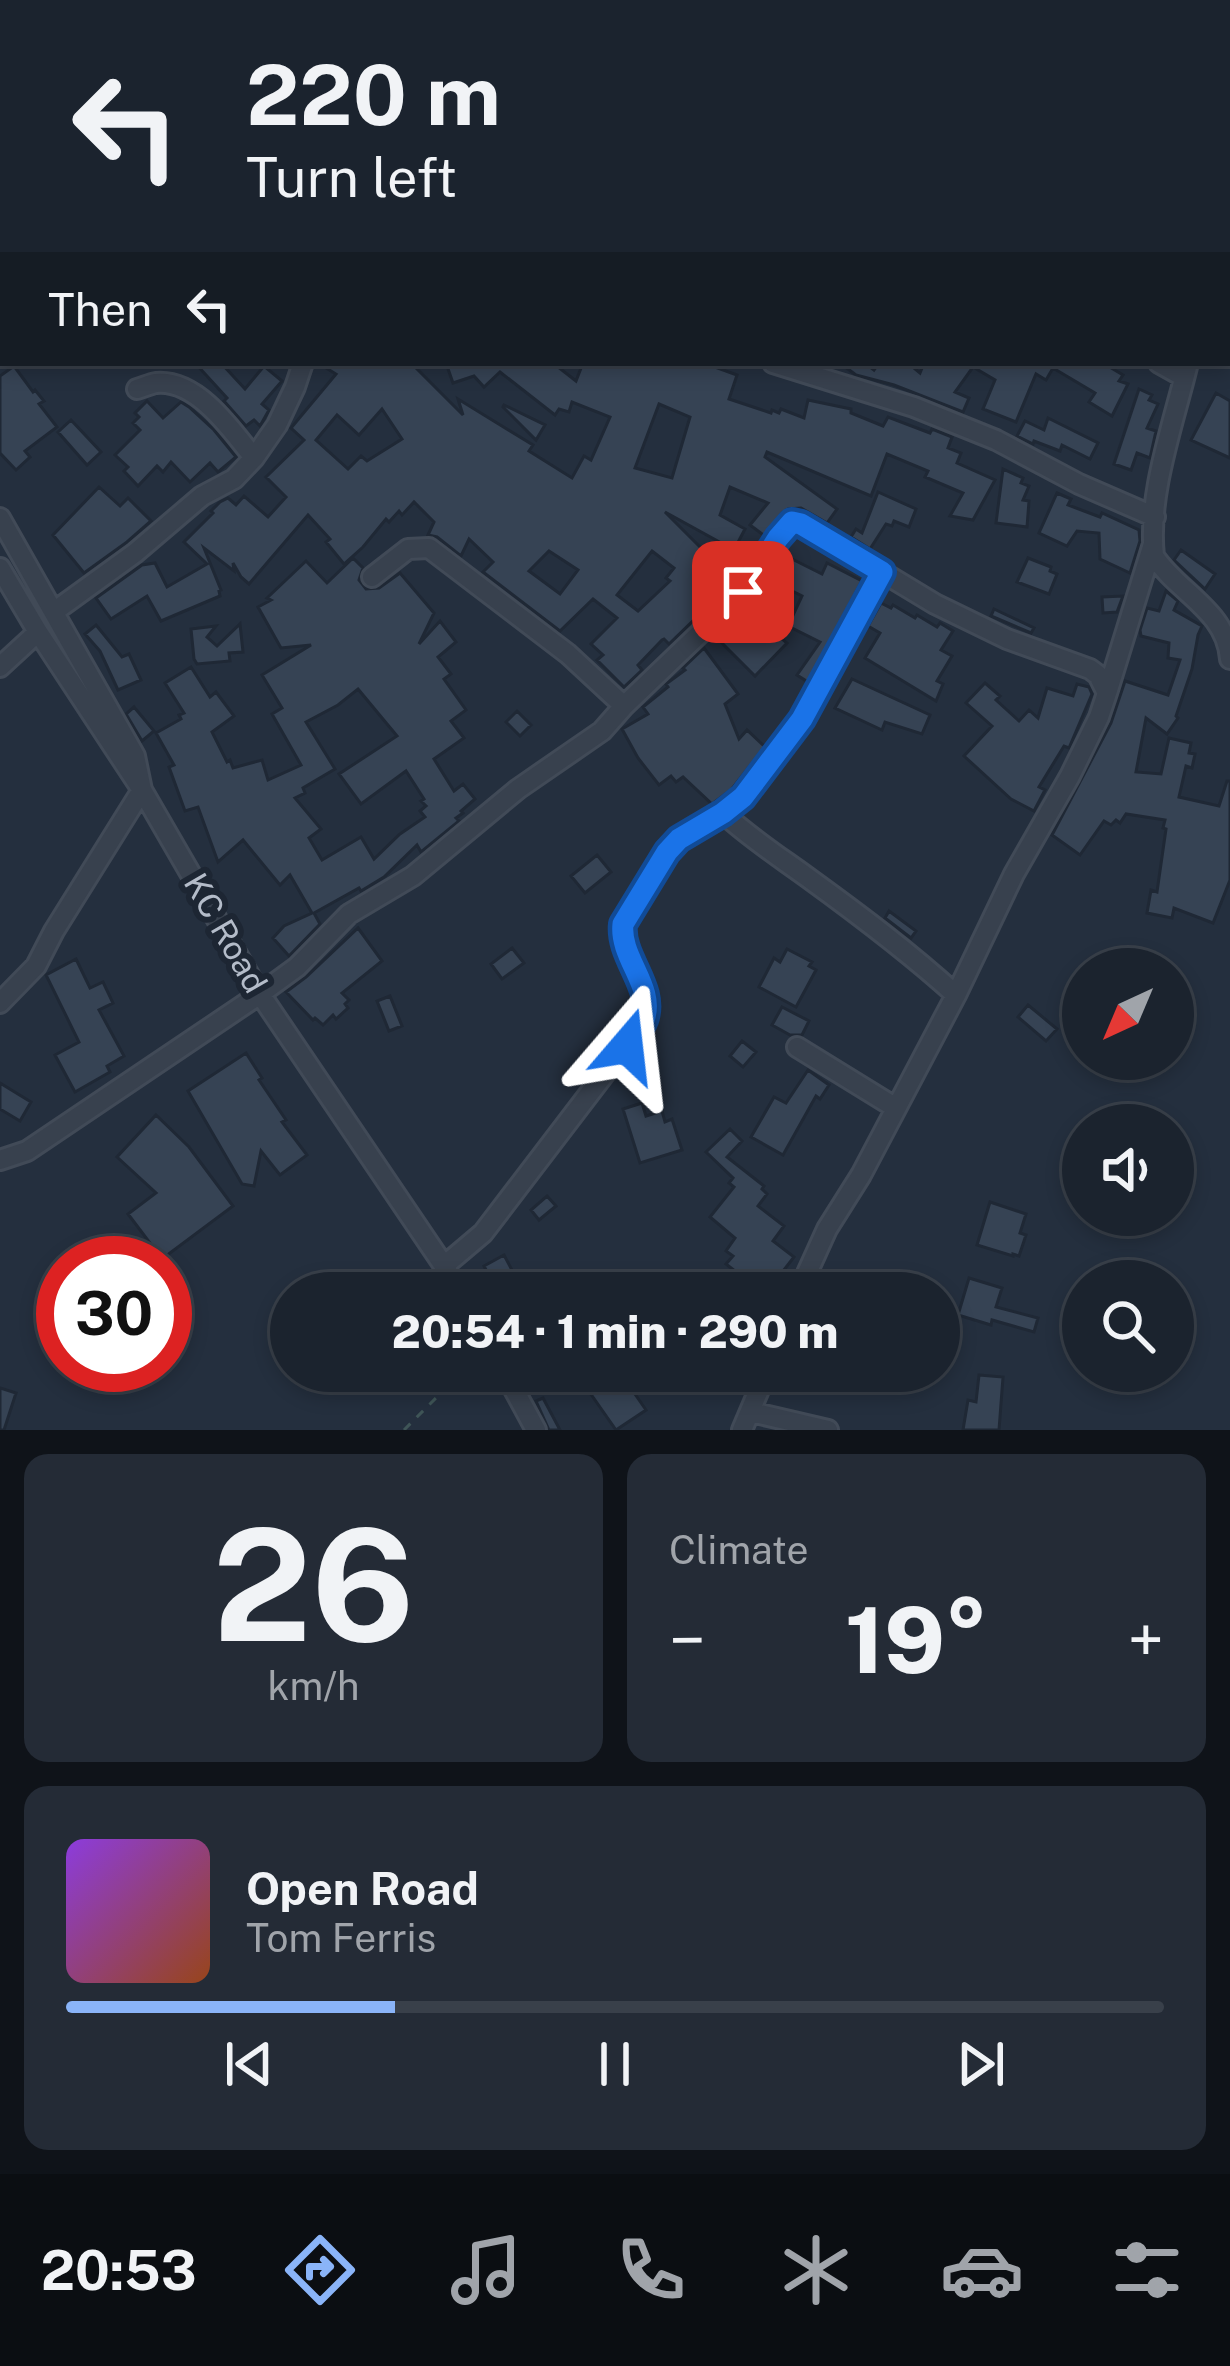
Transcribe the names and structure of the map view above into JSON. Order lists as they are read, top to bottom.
{
  "streets": {
    "street": ["KC Road"]
  },
  "north": "bottom left",
  "page": {
    "turn": ["220 m", "Turn left"],
    "then": "Then",
    "limit": "30",
    "trip": "20:54 · 1 min · 290 m",
    "tile": [
      ["26", "km/h"],
      "Climate"
    ],
    "heat": ["−", "19°", "+"],
    "song": ["Open Road", "Tom Ferris"],
    "tabs": "20:53"
  }
}
